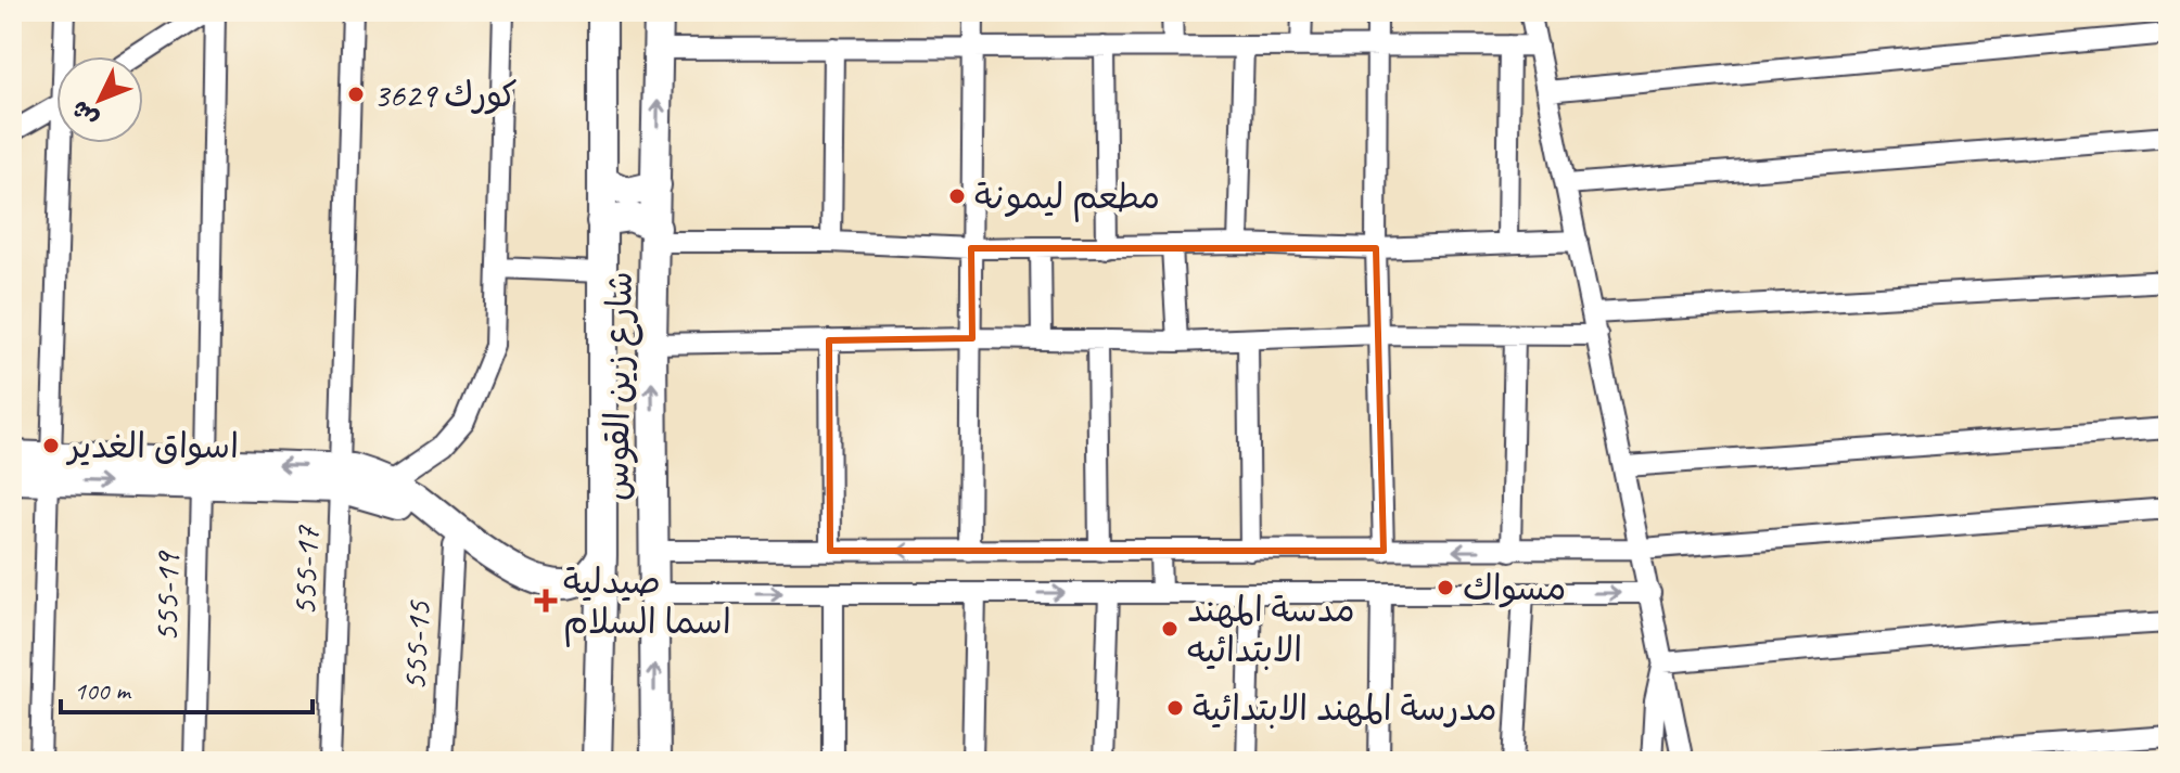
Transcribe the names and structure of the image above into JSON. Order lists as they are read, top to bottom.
{
  "streets": {
    "main road": ["شارع زين القوس"],
    "street": ["555-17", "555-19", "555-15"]
  },
  "places": {
    "other": [
      "كورك 3629",
      "مطعم ليمونة",
      "اسواق الغدير",
      "مسواك",
      "مدسة المهند الابتدائيه",
      "مدرسة المهند الابتدائية"
    ],
    "health": ["صيدلية اسما السلام"]
  },
  "scale_bar": "100 m",
  "north": "bottom left"
}
